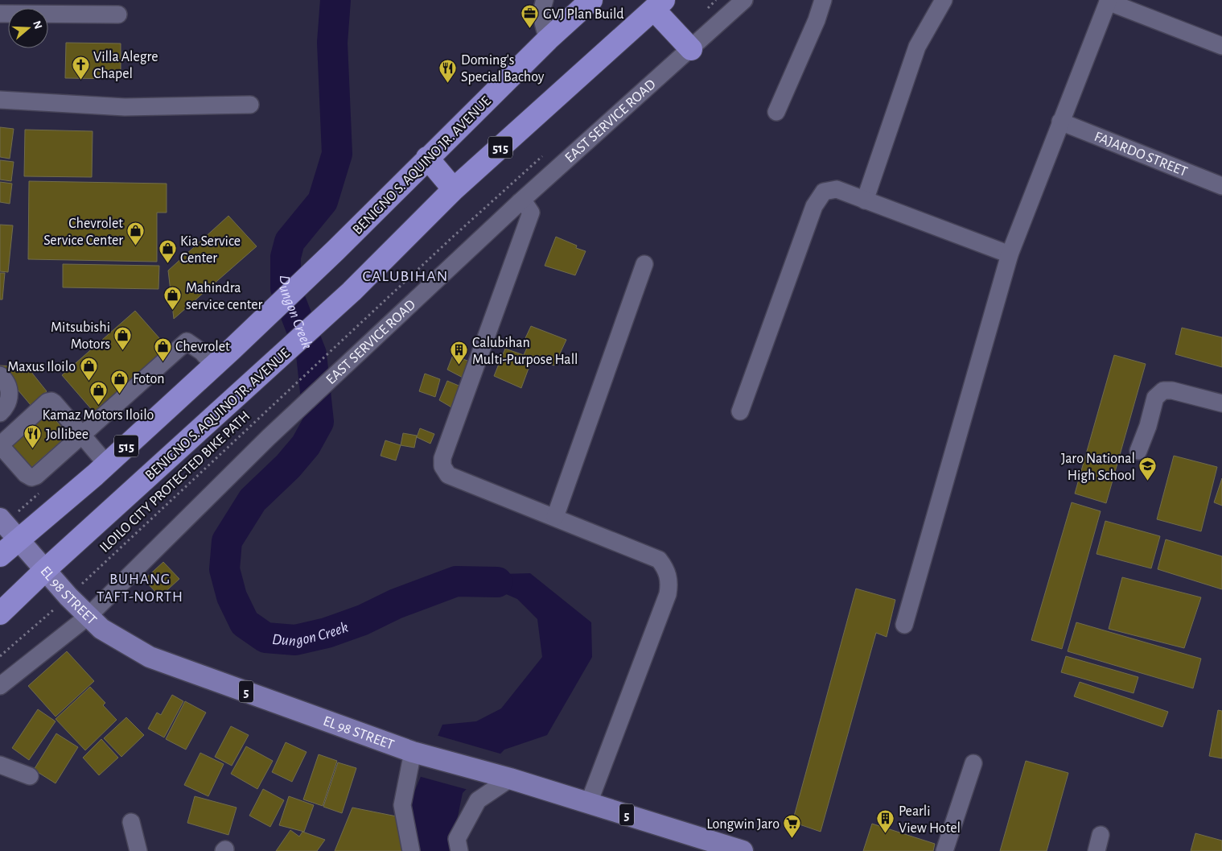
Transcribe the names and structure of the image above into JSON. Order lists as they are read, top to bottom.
{
  "streets": {
    "highway": ["515", "BENIGNO S. AQUINO JR. AVENUE"],
    "main road": ["EL 98 STREET", "5"],
    "street": ["EAST SERVICE ROAD", "FAJARDO STREET"],
    "path": ["ILOILO CITY PROTECTED BIKE PATH"]
  },
  "crossings": [
    ["EAST SERVICE ROAD", "EL 98 STREET"],
    ["BENIGNO S. AQUINO JR. AVENUE", "EL 98 STREET"],
    ["ILOILO CITY PROTECTED BIKE PATH", "EL 98 STREET"]
  ],
  "districts": ["CALUBIHAN", "BUHANG TAFT-NORTH"],
  "water": ["Dungon Creek"],
  "places": {
    "office": ["GVJ Plan Build"],
    "church": ["Villa Alegre Chapel"],
    "restaurant": ["Doming's Special Bachoy", "Jollibee"],
    "shop": [
      "Chevrolet Service Center",
      "Kia Service Center",
      "Mahindra service center",
      "Mitsubishi Motors",
      "Chevrolet",
      "Maxus Iloilo",
      "Foton",
      "Kamaz Motors Iloilo"
    ],
    "building": ["Calubihan Multi-Purpose Hall", "Pearli View Hotel"],
    "school or university": ["Jaro National High School"],
    "supermarket": ["Longwin Jaro"]
  },
  "north": "right"
}
